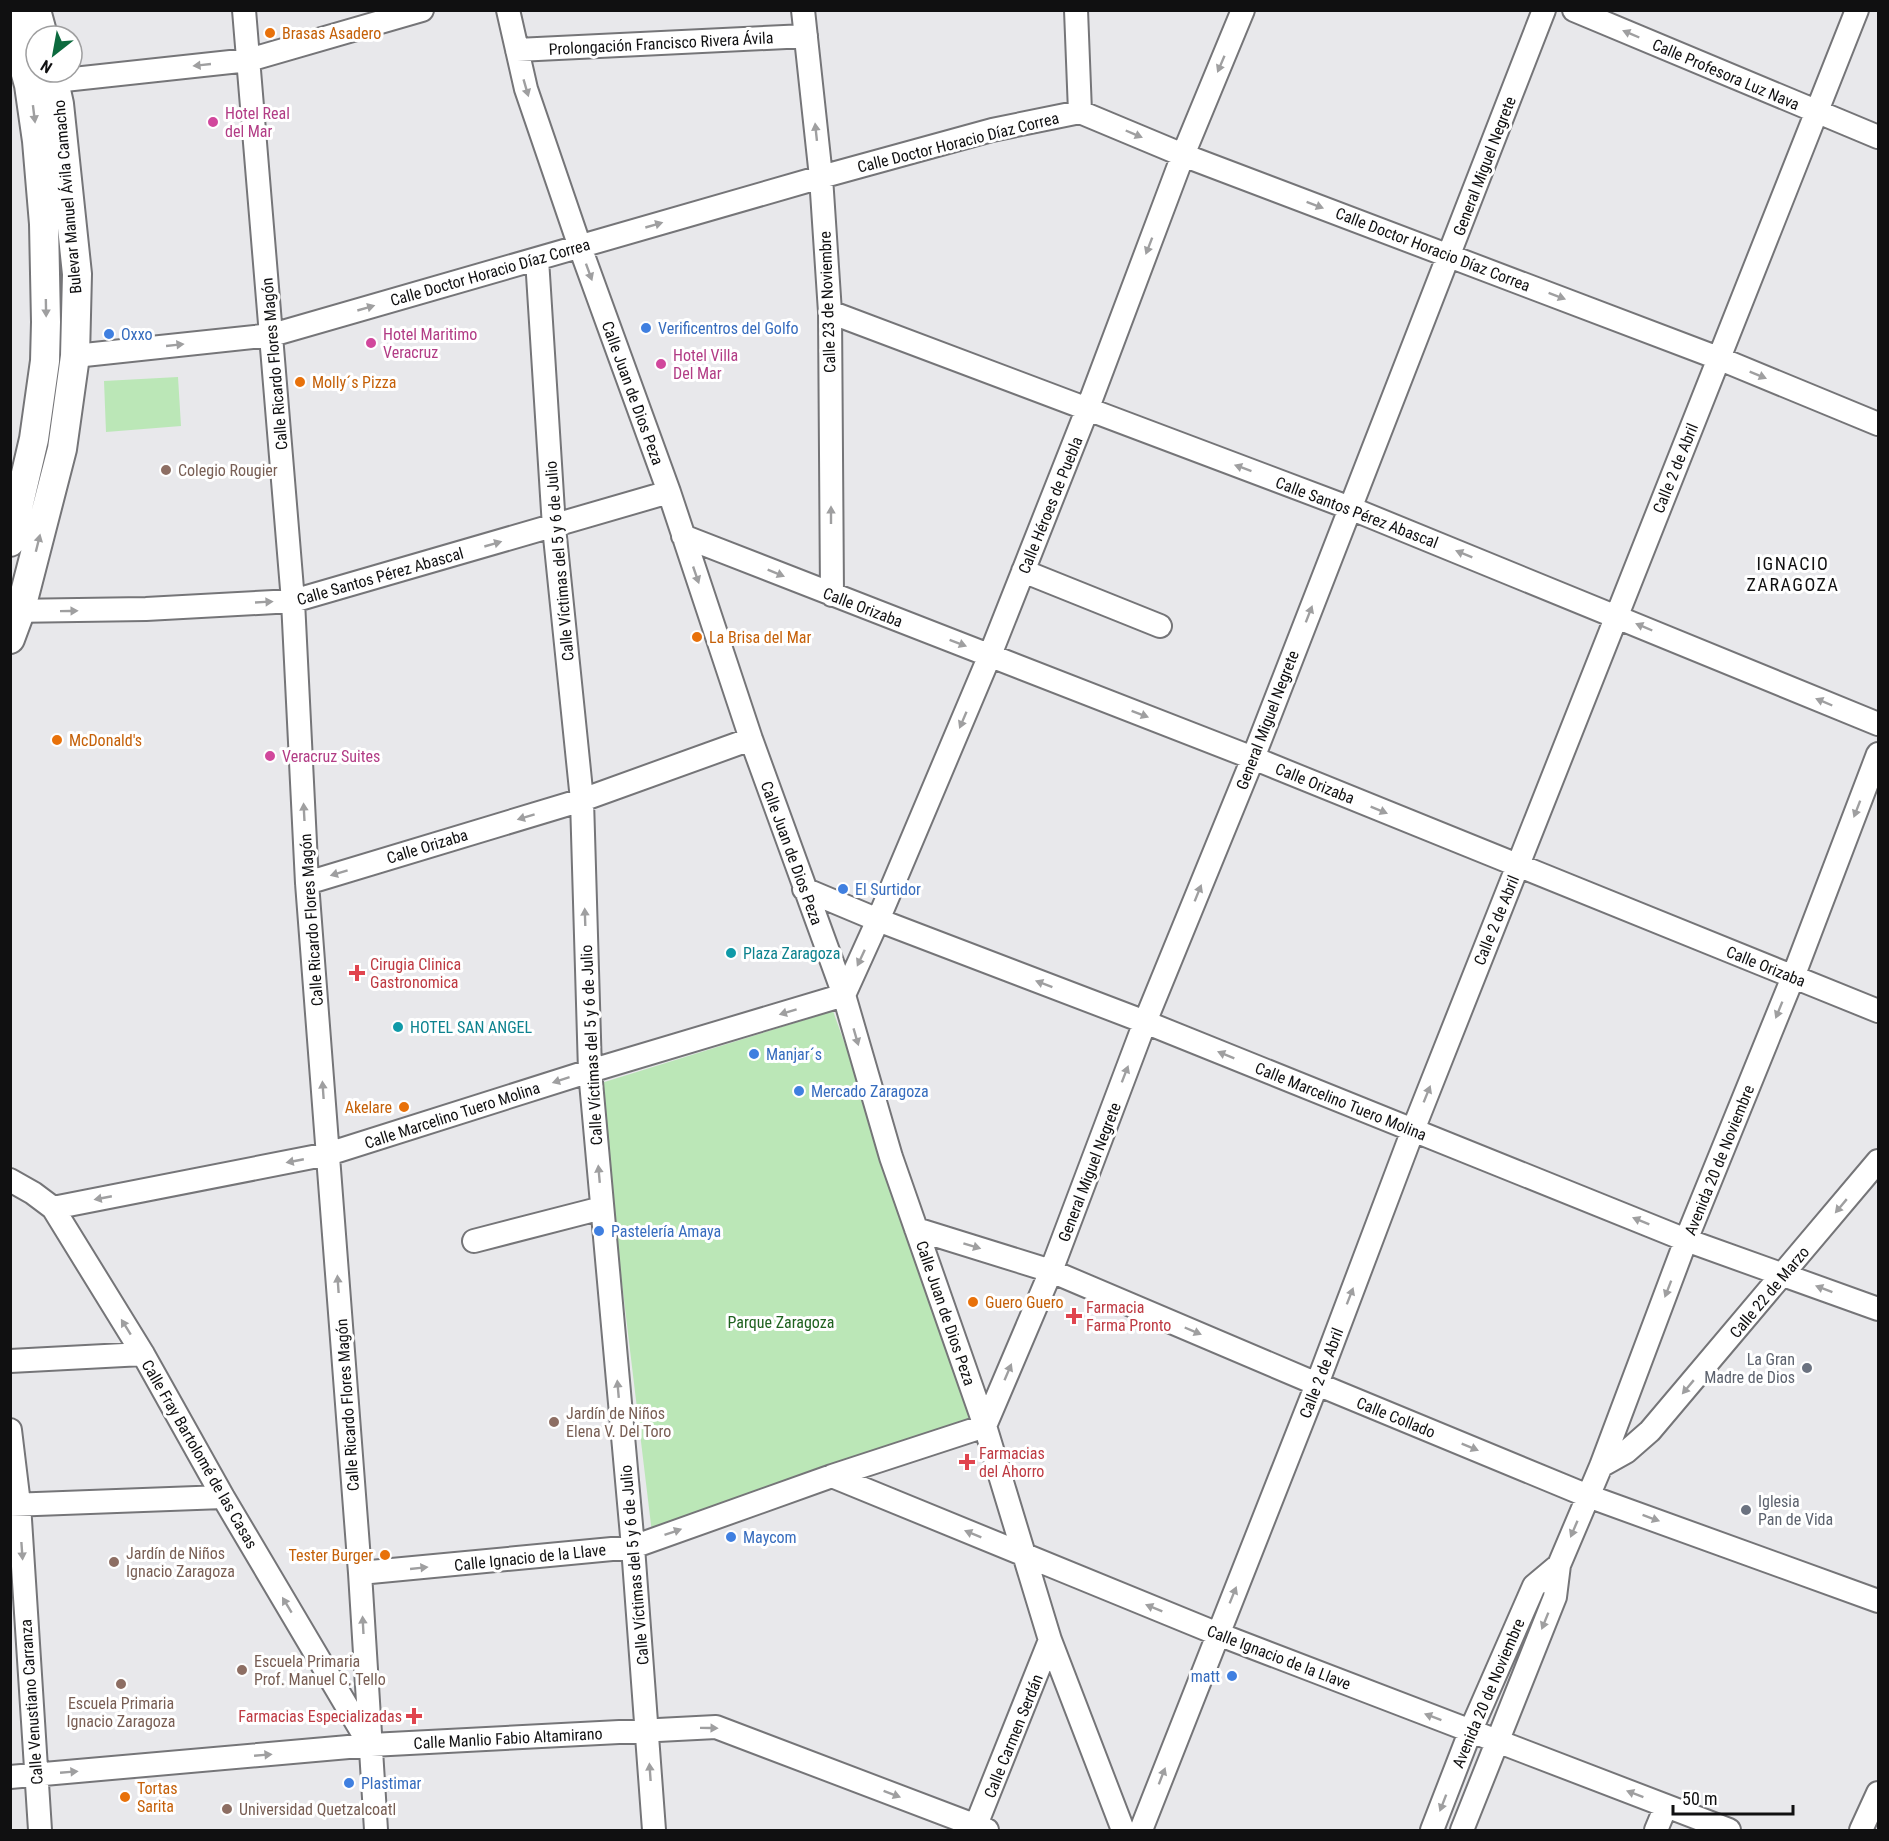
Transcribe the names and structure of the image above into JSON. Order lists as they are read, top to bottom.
{
  "streets": {
    "main road": ["Bulevar Manuel Ávila Camacho"],
    "street": [
      "Prolongación Francisco Rivera Ávila",
      "Calle Profesora Luz Nava",
      "Calle Doctor Horacio Díaz Correa",
      "General Miguel Negrete",
      "Calle 23 de Noviembre",
      "Calle Ricardo Flores Magón",
      "Calle Juan de Dios Peza",
      "Calle 2 de Abril",
      "Calle Héroes de Puebla",
      "Calle Santos Pérez Abascal",
      "Calle Víctimas del 5 y 6 de Julio",
      "Calle Orizaba",
      "Calle Marcelino Tuero Molina",
      "Avenida 20 de Noviembre",
      "Calle 22 de Marzo",
      "Calle Collado",
      "Calle Fray Bartolomé de las Casas",
      "Calle Ignacio de la Llave",
      "Calle Venustiano Carranza",
      "Calle Carmen Serdán",
      "Calle Manlio Fabio Altamirano"
    ]
  },
  "crossings": [
    ["Prolongación Francisco Rivera Ávila", "Calle 23 de Noviembre"],
    ["Prolongación Francisco Rivera Ávila", "Calle Juan de Dios Peza"],
    ["Calle Profesora Luz Nava", "Calle 2 de Abril"],
    ["Calle Doctor Horacio Díaz Correa", "General Miguel Negrete"],
    ["Calle Doctor Horacio Díaz Correa", "Bulevar Manuel Ávila Camacho"],
    ["Calle Doctor Horacio Díaz Correa", "Calle 23 de Noviembre"],
    ["Calle Doctor Horacio Díaz Correa", "Calle Ricardo Flores Magón"],
    ["Calle Doctor Horacio Díaz Correa", "Calle Juan de Dios Peza"],
    ["Calle Doctor Horacio Díaz Correa", "Calle 2 de Abril"],
    ["Calle Doctor Horacio Díaz Correa", "Calle Héroes de Puebla"],
    ["Calle Doctor Horacio Díaz Correa", "Calle Víctimas del 5 y 6 de Julio"],
    ["General Miguel Negrete", "Calle Juan de Dios Peza"],
    ["General Miguel Negrete", "Calle Santos Pérez Abascal"],
    ["General Miguel Negrete", "Calle Orizaba"],
    ["General Miguel Negrete", "Calle Marcelino Tuero Molina"],
    ["General Miguel Negrete", "Calle Collado"],
    ["General Miguel Negrete", "Calle Ignacio de la Llave"],
    ["Bulevar Manuel Ávila Camacho", "Calle Santos Pérez Abascal"],
    ["Calle 23 de Noviembre", "Calle Santos Pérez Abascal"],
    ["Calle 23 de Noviembre", "Calle Orizaba"],
    ["Calle Ricardo Flores Magón", "Calle Santos Pérez Abascal"],
    ["Calle Ricardo Flores Magón", "Calle Orizaba"],
    ["Calle Ricardo Flores Magón", "Calle Marcelino Tuero Molina"],
    ["Calle Ricardo Flores Magón", "Calle Fray Bartolomé de las Casas"],
    ["Calle Ricardo Flores Magón", "Calle Ignacio de la Llave"],
    ["Calle Ricardo Flores Magón", "Calle Manlio Fabio Altamirano"],
    ["Calle Juan de Dios Peza", "Calle Héroes de Puebla"],
    ["Calle Juan de Dios Peza", "Calle Santos Pérez Abascal"],
    ["Calle Juan de Dios Peza", "Calle Orizaba"],
    ["Calle Juan de Dios Peza", "Calle Marcelino Tuero Molina"],
    ["Calle Juan de Dios Peza", "Calle Collado"],
    ["Calle Juan de Dios Peza", "Calle Ignacio de la Llave"],
    ["Calle Juan de Dios Peza", "Calle Carmen Serdán"],
    ["Calle 2 de Abril", "Calle Santos Pérez Abascal"],
    ["Calle 2 de Abril", "Calle Orizaba"],
    ["Calle 2 de Abril", "Calle Marcelino Tuero Molina"],
    ["Calle 2 de Abril", "Calle Collado"],
    ["Calle 2 de Abril", "Calle Ignacio de la Llave"],
    ["Calle Héroes de Puebla", "Calle Santos Pérez Abascal"],
    ["Calle Héroes de Puebla", "Calle Orizaba"],
    ["Calle Héroes de Puebla", "Calle Marcelino Tuero Molina"],
    ["Calle Santos Pérez Abascal", "Calle Víctimas del 5 y 6 de Julio"],
    ["Calle Víctimas del 5 y 6 de Julio", "Calle Orizaba"],
    ["Calle Víctimas del 5 y 6 de Julio", "Calle Marcelino Tuero Molina"],
    ["Calle Víctimas del 5 y 6 de Julio", "Calle Ignacio de la Llave"],
    ["Calle Víctimas del 5 y 6 de Julio", "Calle Manlio Fabio Altamirano"],
    ["Calle Orizaba", "Avenida 20 de Noviembre"],
    ["Calle Marcelino Tuero Molina", "Avenida 20 de Noviembre"],
    ["Calle Marcelino Tuero Molina", "Calle 22 de Marzo"],
    ["Calle Marcelino Tuero Molina", "Calle Fray Bartolomé de las Casas"],
    ["Avenida 20 de Noviembre", "Calle 22 de Marzo"],
    ["Avenida 20 de Noviembre", "Calle Collado"],
    ["Avenida 20 de Noviembre", "Calle Ignacio de la Llave"],
    ["Calle Fray Bartolomé de las Casas", "Calle Manlio Fabio Altamirano"],
    ["Calle Venustiano Carranza", "Calle Manlio Fabio Altamirano"],
    ["Calle Carmen Serdán", "Calle Manlio Fabio Altamirano"]
  ],
  "one_way": [
    "Calle Profesora Luz Nava",
    "Calle Doctor Horacio Díaz Correa",
    "General Miguel Negrete",
    "Calle 23 de Noviembre",
    "Calle Ricardo Flores Magón",
    "Calle Juan de Dios Peza",
    "Calle 2 de Abril",
    "Calle Héroes de Puebla",
    "Calle Víctimas del 5 y 6 de Julio",
    "Calle Marcelino Tuero Molina",
    "Avenida 20 de Noviembre",
    "Calle 22 de Marzo",
    "Calle Collado",
    "Calle Fray Bartolomé de las Casas",
    "Calle Venustiano Carranza",
    "Calle Manlio Fabio Altamirano"
  ],
  "districts": ["IGNACIO ZARAGOZA"],
  "parks": ["Parque Zaragoza"],
  "places": {
    "other": [
      "Brasas Asadero",
      "Hotel Real del Mar",
      "Verificentros del Golfo",
      "Oxxo",
      "Hotel Maritimo Veracruz",
      "Hotel Villa Del Mar",
      "Molly´s Pizza",
      "Colegio Rougier",
      "La Brisa del Mar",
      "McDonald's",
      "Veracruz Suites",
      "El Surtidor",
      "Plaza Zaragoza",
      "HOTEL SAN ANGEL",
      "Manjar´s",
      "Mercado Zaragoza",
      "Akelare",
      "Pastelería Amaya",
      "Guero Guero",
      "La Gran Madre de Dios",
      "Jardín de Niños Elena V. Del Toro",
      "Iglesia Pan de Vida",
      "Maycom",
      "Tester Burger",
      "Jardín de Niños Ignacio Zaragoza",
      "Escuela Primaria Prof. Manuel C. Tello",
      "matt",
      "Escuela Primaria Ignacio Zaragoza",
      "Plastimar",
      "Tortas Sarita",
      "Universidad Quetzalcoatl"
    ],
    "health": [
      "Cirugia Clinica Gastronomica",
      "Farmacia Farma Pronto",
      "Farmacias del Ahorro",
      "Farmacias Especializadas"
    ]
  },
  "scale_bar": "50 m",
  "north": "bottom left"
}
